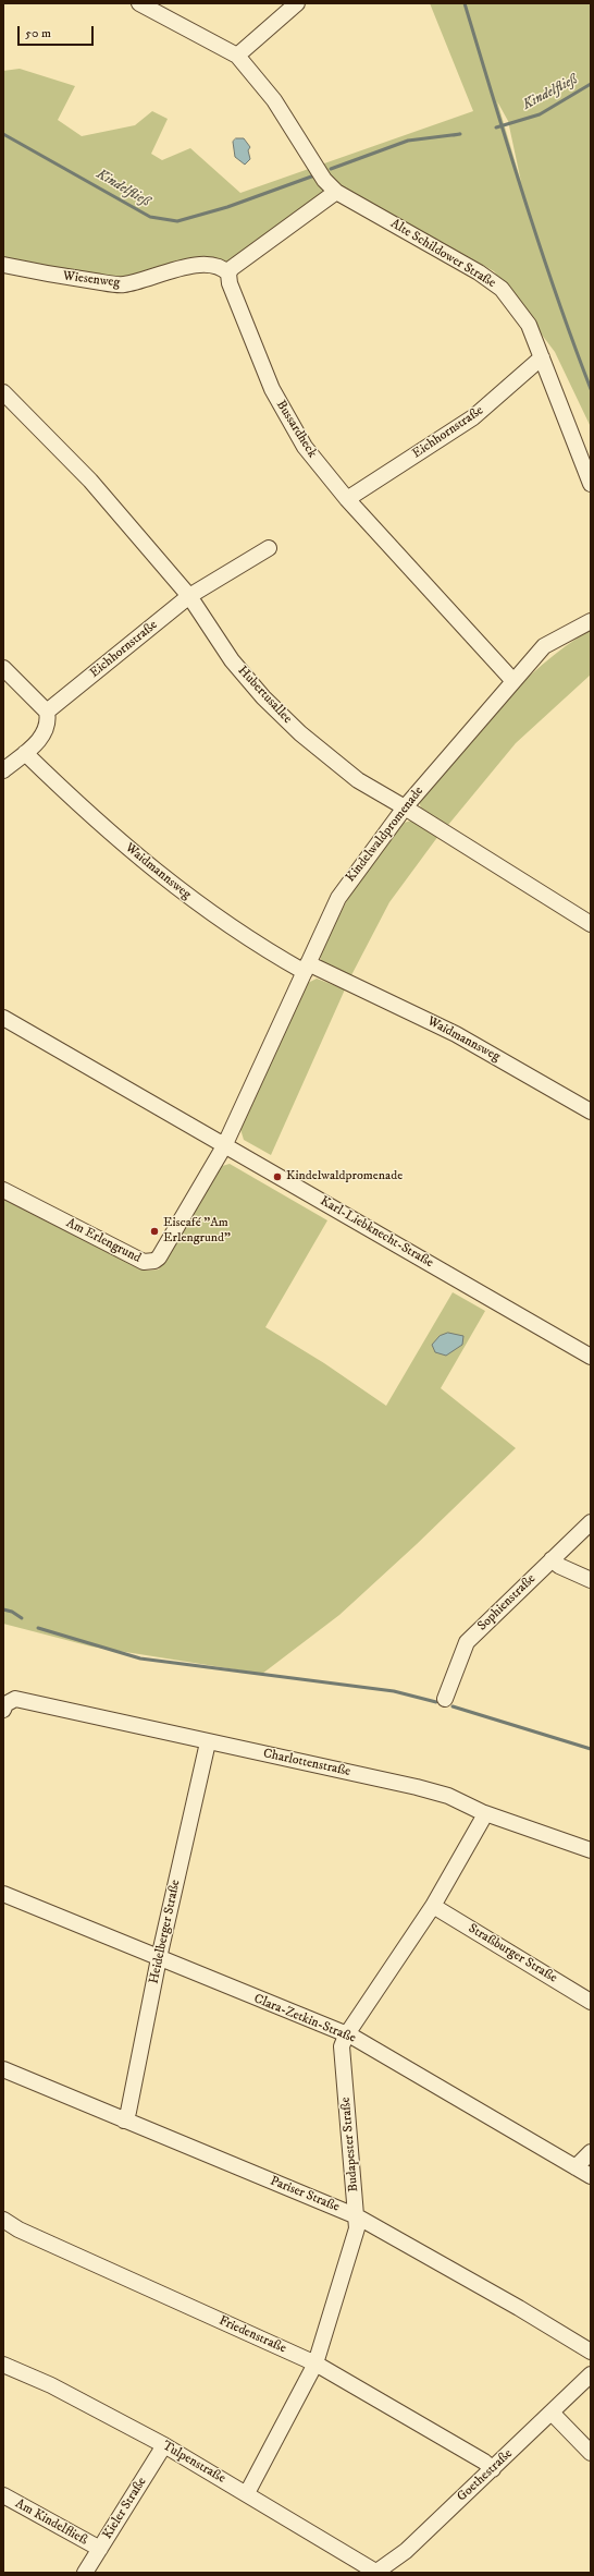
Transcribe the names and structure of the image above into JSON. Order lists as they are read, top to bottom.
{
  "streets": {
    "street": [
      "Alte Schildower Straße",
      "Wiesenweg",
      "Bussardheck",
      "Eichhornstraße",
      "Hubertusallee",
      "Kindelwaldpromenade",
      "Waidmannsweg",
      "Karl-Liebknecht-Straße",
      "Am Erlengrund",
      "Sophienstraße",
      "Charlottenstraße",
      "Heidelberger Straße",
      "Straßburger Straße",
      "Clara-Zetkin-Straße",
      "Budapester Straße",
      "Pariser Straße",
      "Friedenstraße",
      "Tulpenstraße",
      "Goethestraße",
      "Kieler Straße",
      "Am Kindelfließ"
    ]
  },
  "crossings": [
    ["Alte Schildower Straße", "Eichhornstraße"],
    ["Wiesenweg", "Bussardheck"],
    ["Bussardheck", "Eichhornstraße"],
    ["Bussardheck", "Kindelwaldpromenade"],
    ["Eichhornstraße", "Hubertusallee"],
    ["Hubertusallee", "Kindelwaldpromenade"],
    ["Kindelwaldpromenade", "Waidmannsweg"],
    ["Kindelwaldpromenade", "Karl-Liebknecht-Straße"],
    ["Kindelwaldpromenade", "Am Erlengrund"],
    ["Karl-Liebknecht-Straße", "Am Erlengrund"],
    ["Charlottenstraße", "Heidelberger Straße"],
    ["Charlottenstraße", "Budapester Straße"],
    ["Heidelberger Straße", "Clara-Zetkin-Straße"],
    ["Heidelberger Straße", "Pariser Straße"],
    ["Straßburger Straße", "Budapester Straße"],
    ["Clara-Zetkin-Straße", "Budapester Straße"],
    ["Budapester Straße", "Pariser Straße"],
    ["Budapester Straße", "Friedenstraße"],
    ["Budapester Straße", "Tulpenstraße"],
    ["Friedenstraße", "Goethestraße"],
    ["Tulpenstraße", "Goethestraße"],
    ["Tulpenstraße", "Kieler Straße"],
    ["Kieler Straße", "Am Kindelfließ"]
  ],
  "water": ["Kindelfließ"],
  "places": ["Kindelwaldpromenade", "Eiscafé \"Am Erlengrund\""],
  "scale_bar": "50 m"
}
